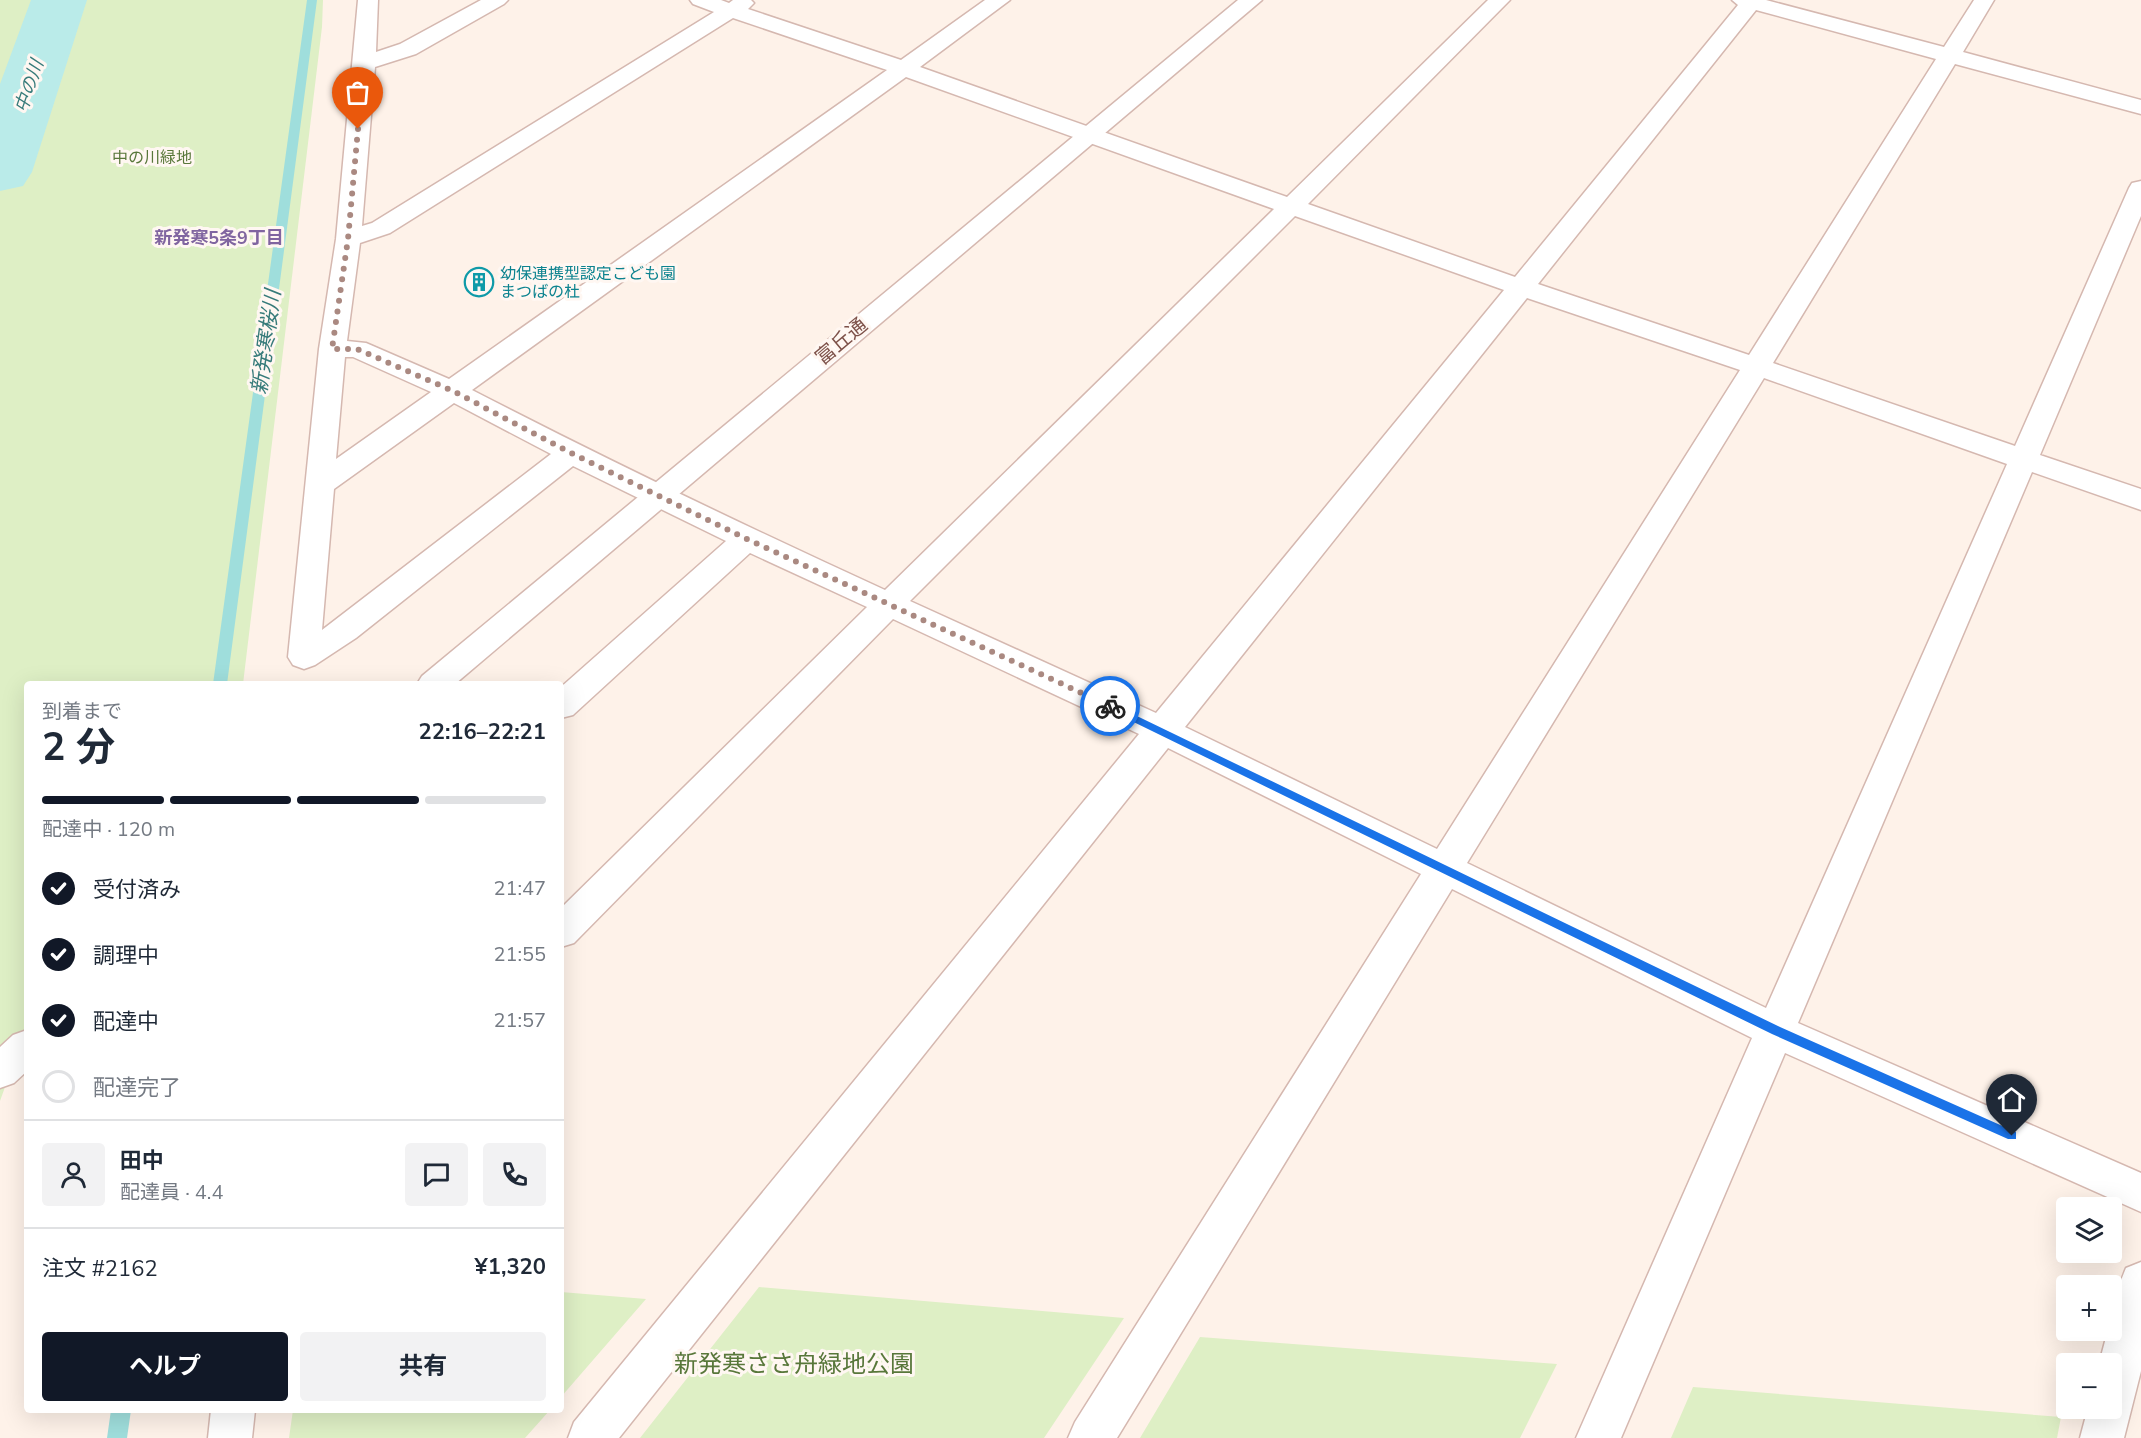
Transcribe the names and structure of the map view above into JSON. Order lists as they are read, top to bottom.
{
  "streets": {
    "street": ["富丘通"]
  },
  "districts": ["新発寒5条9丁目"],
  "water": ["中の川", "新発寒桜川"],
  "parks": ["中の川緑地", "新発寒ささ舟緑地公園"],
  "places": {
    "building": ["幼保連携型認定こども園 まつばの杜"]
  },
  "page": {
    "heading": ["2 分", "到着まで", "22:16–22:21"],
    "panel": [
      "田中",
      "配達員 · 4.4",
      "注文 #2162",
      "¥1,320"
    ],
    "bar": "配達中 · 120 m",
    "list": [
      ["受付済み", "21:47"],
      ["調理中", "21:55"],
      ["配達中", "21:57"],
      "配達完了"
    ],
    "map_buttons": ["+", "−"],
    "buttons": ["ヘルプ", "共有"]
  }
}
